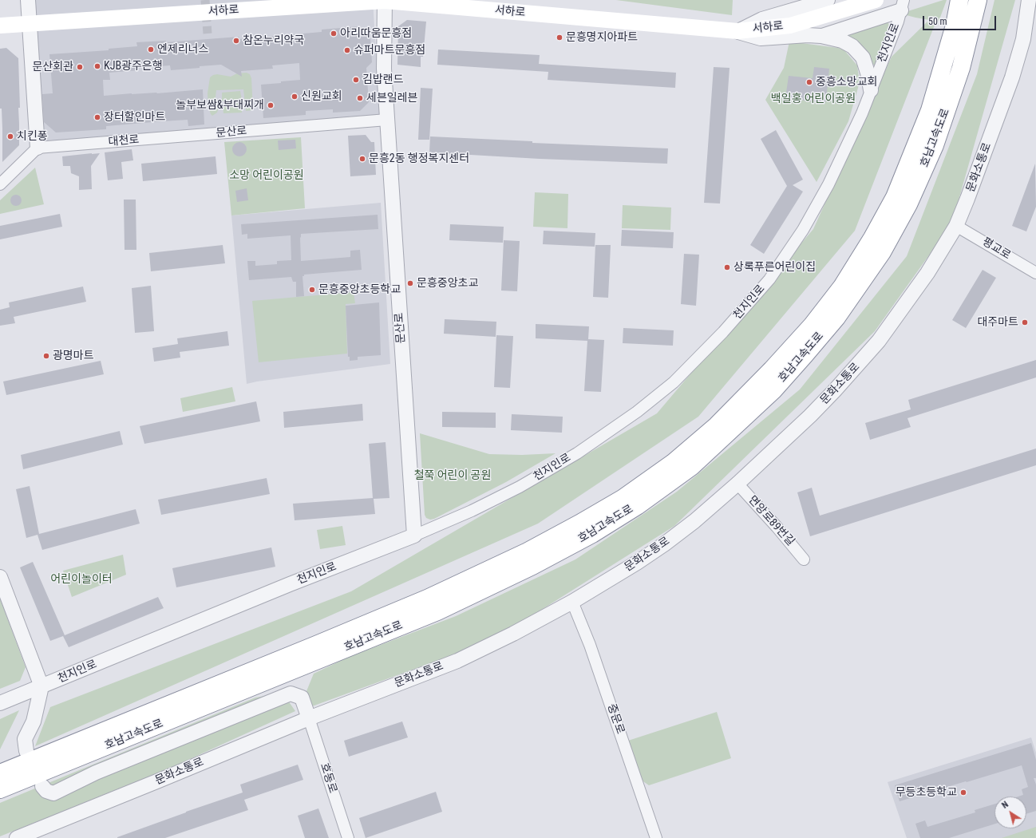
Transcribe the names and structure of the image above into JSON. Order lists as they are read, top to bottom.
{
  "streets": {
    "highway": ["호남고속도로"],
    "main road": ["서하로"],
    "street": [
      "천지인로",
      "문산로",
      "대천로",
      "문화소통로",
      "평교로",
      "면앙로89번길",
      "중문로",
      "호동로"
    ]
  },
  "crossings": [
    ["서하로", "문산로"],
    ["천지인로", "문산로"],
    ["문산로", "대천로"],
    ["문화소통로", "평교로"],
    ["문화소통로", "면앙로89번길"],
    ["문화소통로", "중문로"],
    ["문화소통로", "호동로"]
  ],
  "parks": [
    "백일홍 어린이공원",
    "소망 어린이공원",
    "철쭉 어린이 공원",
    "어린이놀이터"
  ],
  "places": [
    "아리따움문흥점",
    "문흥명지아파트",
    "참온누리약국",
    "엔제리너스",
    "슈퍼마트문흥점",
    "KJB광주은행",
    "문산회관",
    "김밥랜드",
    "중흥소망교회",
    "신원교회",
    "세븐일레븐",
    "놀부보쌈&부대찌개",
    "장터할인마트",
    "치킨퐁",
    "문흥2동 행정복지센터",
    "상록푸른어린이집",
    "문흥중앙초교",
    "문흥중앙초등학교",
    "대주마트",
    "광명마트",
    "무등초등학교"
  ],
  "scale_bar": "50 m",
  "north": "top left"
}
